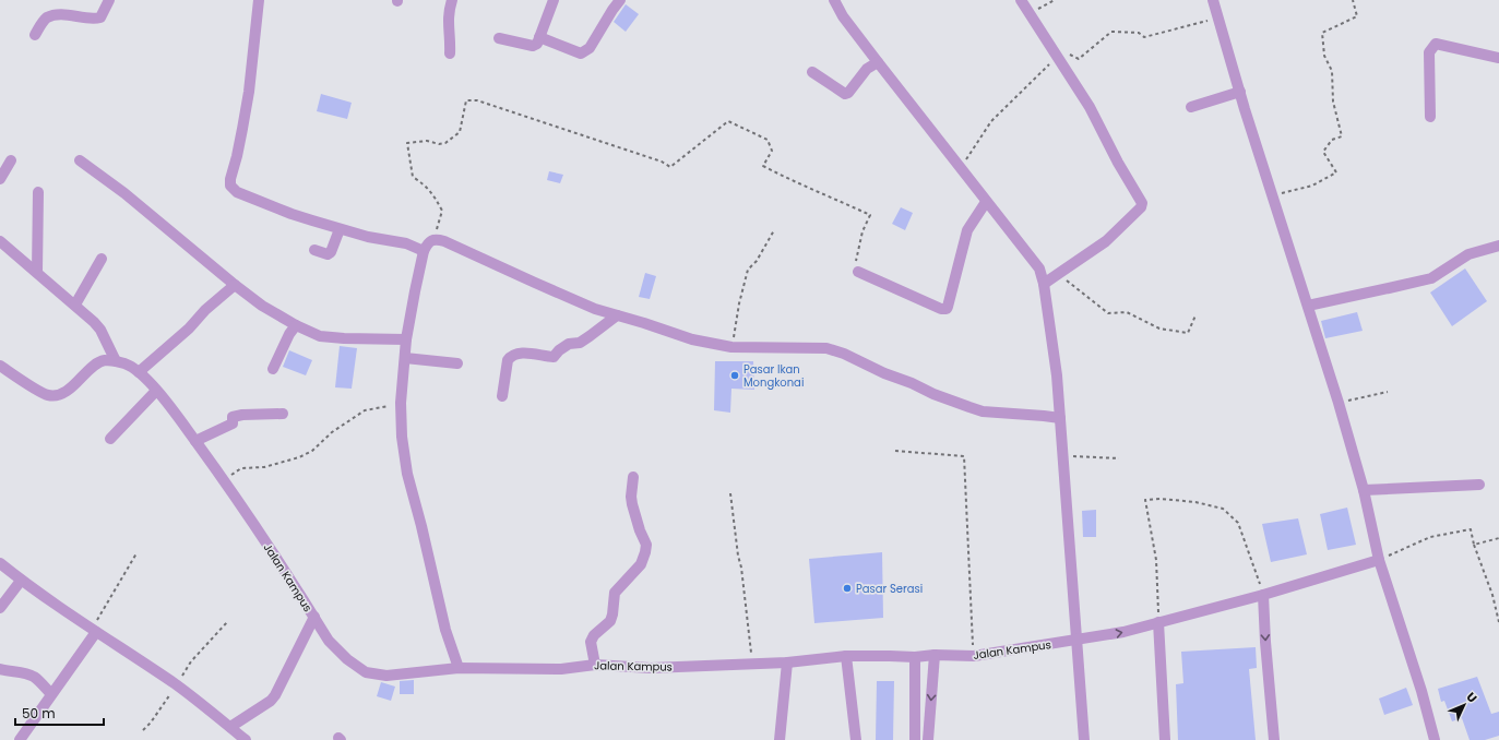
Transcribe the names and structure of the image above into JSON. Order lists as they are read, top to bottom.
{
  "streets": {
    "street": ["Jalan Kampus"]
  },
  "places": ["Pasar Ikan Mongkonai", "Pasar Serasi"],
  "scale_bar": "50 m",
  "north": "top right"
}
